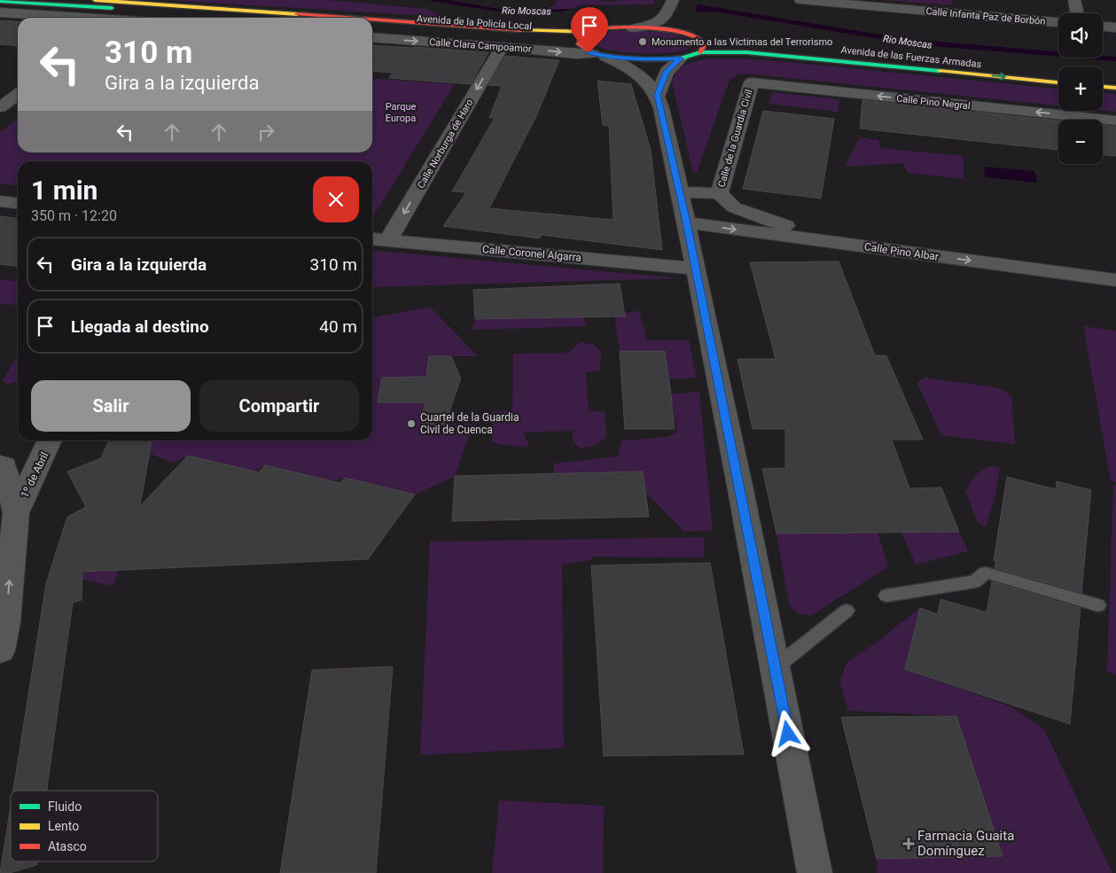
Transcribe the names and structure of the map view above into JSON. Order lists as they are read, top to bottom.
{
  "streets": {
    "main road": ["Avenida de la Policía Local", "Avenida de las Fuerzas Armadas"],
    "street": [
      "Calle Infanta Paz de Borbón",
      "Calle Clara Campoamor",
      "Calle Pino Negral",
      "Calle de la Guardia Civil",
      "Calle Norburga de Haro",
      "Calle Pino Albar",
      "Calle Coronel Algarra",
      "1º de Abril"
    ]
  },
  "crossings": [
    ["Avenida de la Policía Local", "Avenida de las Fuerzas Armadas"],
    ["Calle Clara Campoamor", "Avenida de las Fuerzas Armadas"],
    ["Calle Clara Campoamor", "Calle Norburga de Haro"],
    ["Calle Pino Negral", "Calle de la Guardia Civil"],
    ["Calle Norburga de Haro", "Calle Coronel Algarra"]
  ],
  "one_way": ["Calle Clara Campoamor", "Calle Pino Negral", "Calle Norburga de Haro"],
  "water": ["Rio Moscas"],
  "parks": ["Parque Europa"],
  "places": {
    "other": ["Monumento a las Víctimas del Terrorismo", "Cuartel de la Guardia Civil de Cuenca"],
    "health": ["Farmacia Guaita Domínguez"]
  },
  "legend": ["Fluido", "Lento", "Atasco"],
  "page": {
    "map_buttons": ["+", "−"],
    "turn": ["310 m", "Gira a la izquierda"],
    "heading": ["1 min", "350 m · 12:20"],
    "list": [
      {
        "name": "Gira a la izquierda",
        "value": "310 m"
      },
      {
        "name": "Llegada al destino",
        "value": "40 m"
      }
    ],
    "buttons": ["Salir", "Compartir"]
  }
}
